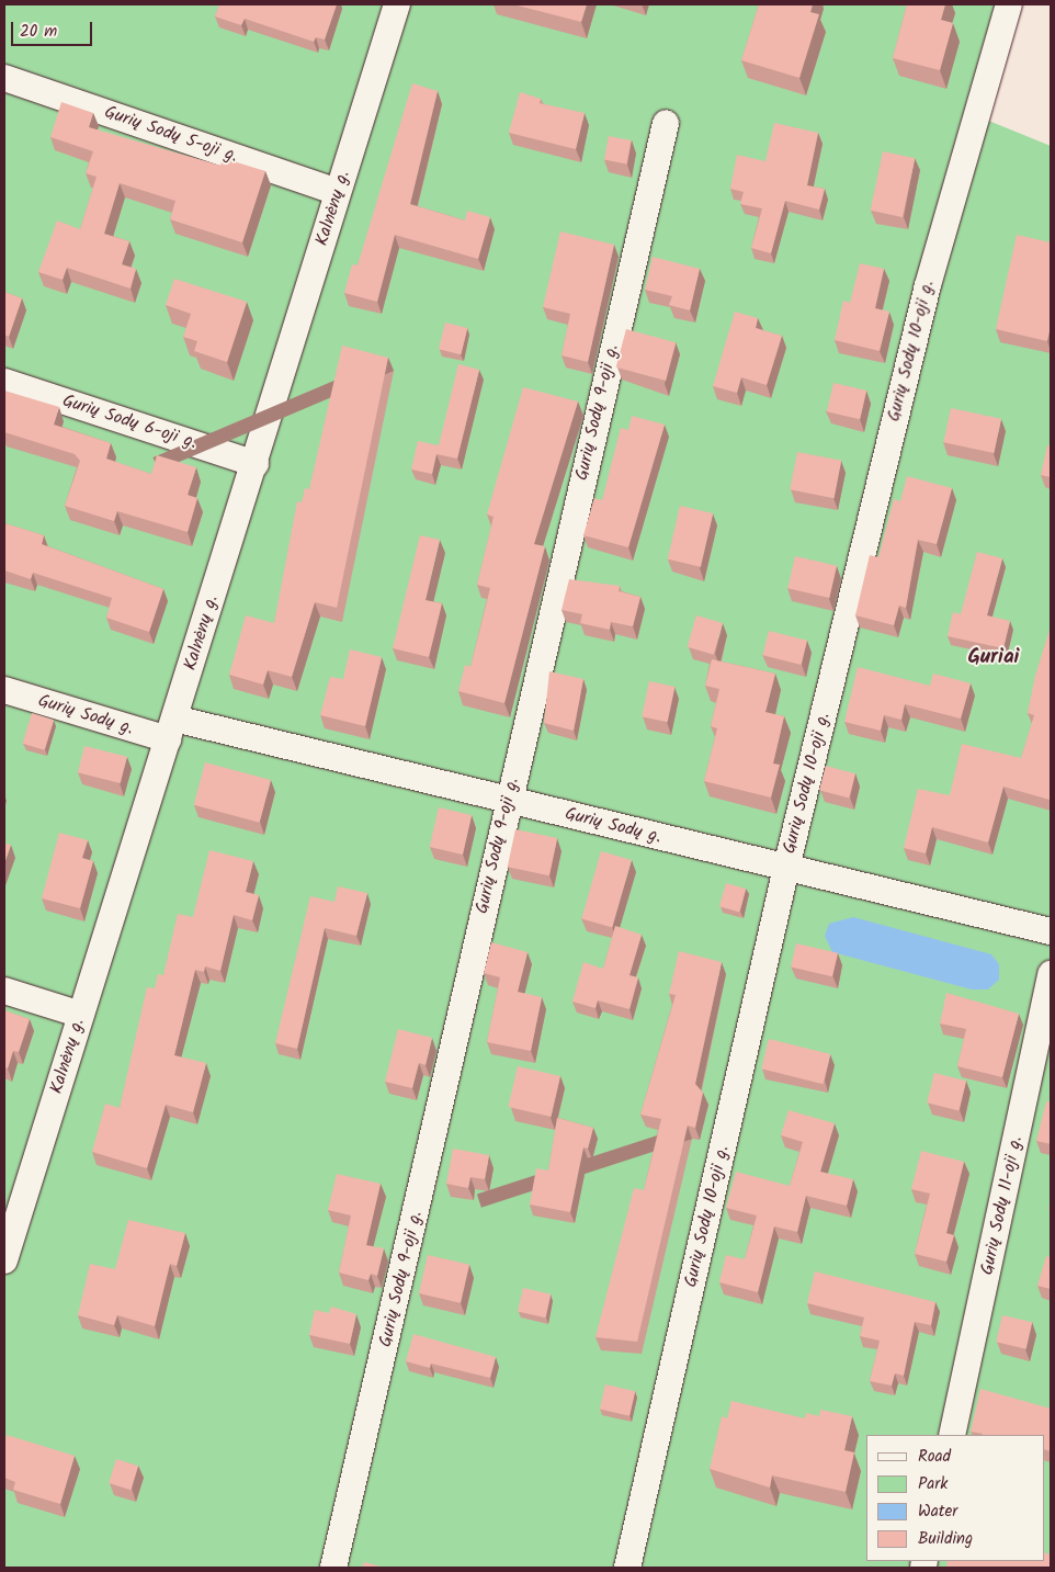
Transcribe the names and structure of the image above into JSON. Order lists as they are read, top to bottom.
{
  "streets": {
    "street": [
      "Gurių Sodų 5-oji g.",
      "Kalnėnų g.",
      "Gurių Sodų 10-oji g.",
      "Gurių Sodų 9-oji g.",
      "Gurių Sodų 6-oji g.",
      "Gurių Sodų g.",
      "Gurių Sodų 11-oji g."
    ]
  },
  "crossings": [
    ["Gurių Sodų 5-oji g.", "Kalnėnų g."],
    ["Kalnėnų g.", "Gurių Sodų 6-oji g."],
    ["Kalnėnų g.", "Gurių Sodų g."],
    ["Gurių Sodų 10-oji g.", "Gurių Sodų g."],
    ["Gurių Sodų 9-oji g.", "Gurių Sodų g."]
  ],
  "districts": ["Guriai"],
  "legend": [
    "Road",
    "Park",
    "Water",
    "Building"
  ],
  "scale_bar": "20 m"
}
